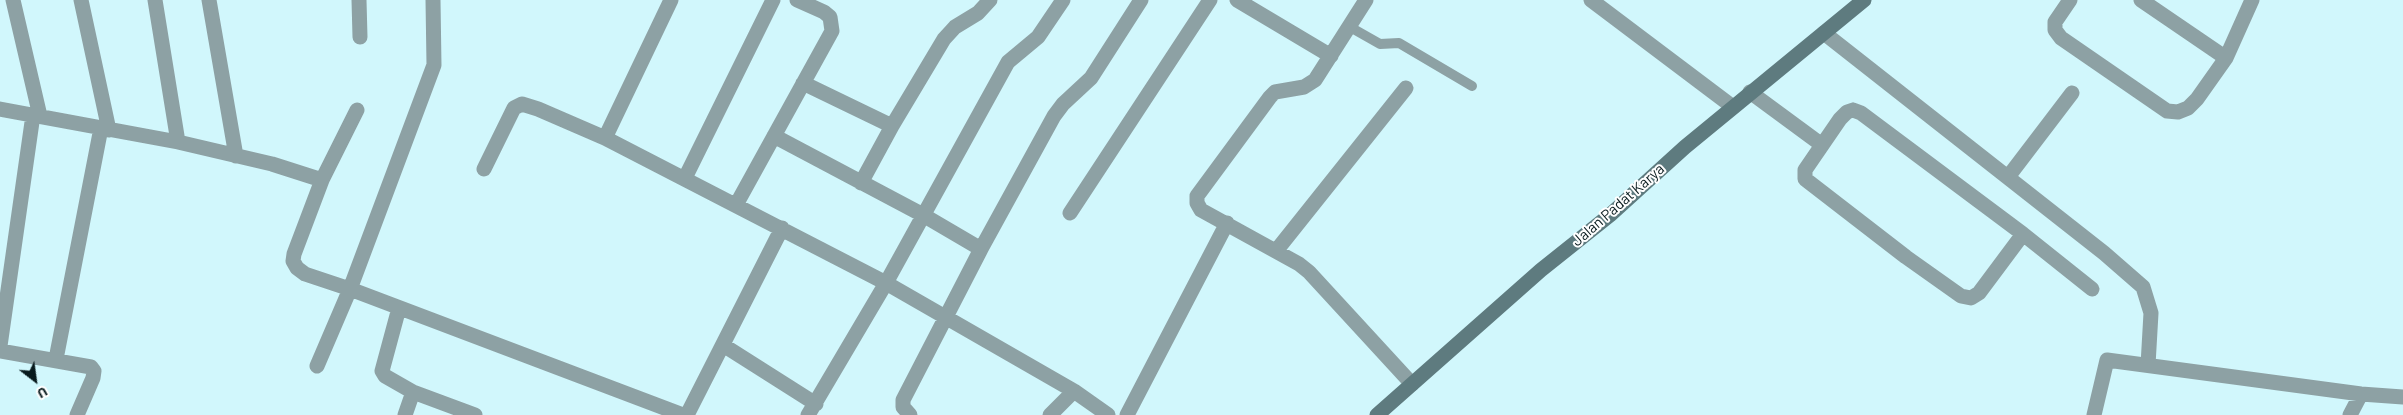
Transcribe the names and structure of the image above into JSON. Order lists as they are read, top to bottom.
{
  "streets": {
    "street": ["Jalan Padat Karya"]
  },
  "north": "bottom right"
}
